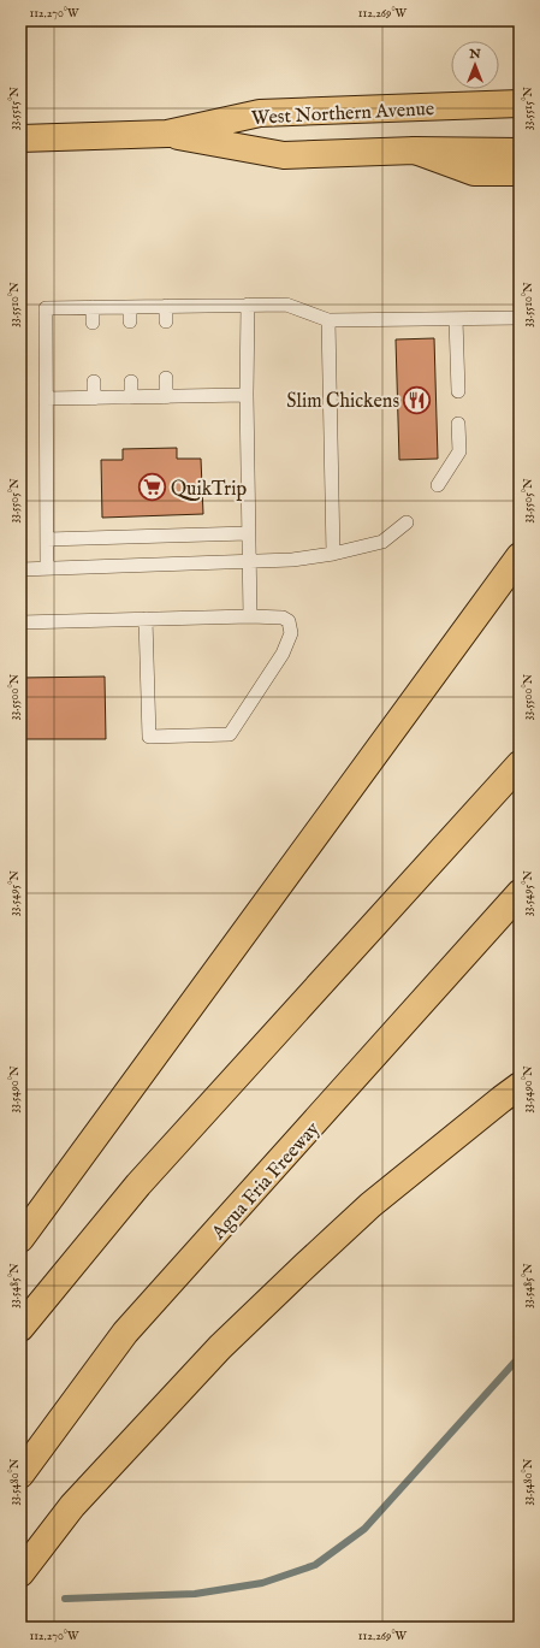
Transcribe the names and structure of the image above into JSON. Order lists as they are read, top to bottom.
{
  "streets": {
    "main road": ["West Northern Avenue", "Agua Fria Freeway"]
  },
  "places": {
    "restaurant": ["Slim Chickens"],
    "supermarket": ["QuikTrip"]
  },
  "north": "top",
  "coordinates": [
    "112.270°W",
    "112.269°W",
    "33.5515°N",
    "33.5510°N",
    "33.5505°N",
    "33.5500°N",
    "33.5495°N",
    "33.5490°N",
    "33.5485°N",
    "33.5480°N"
  ]
}
